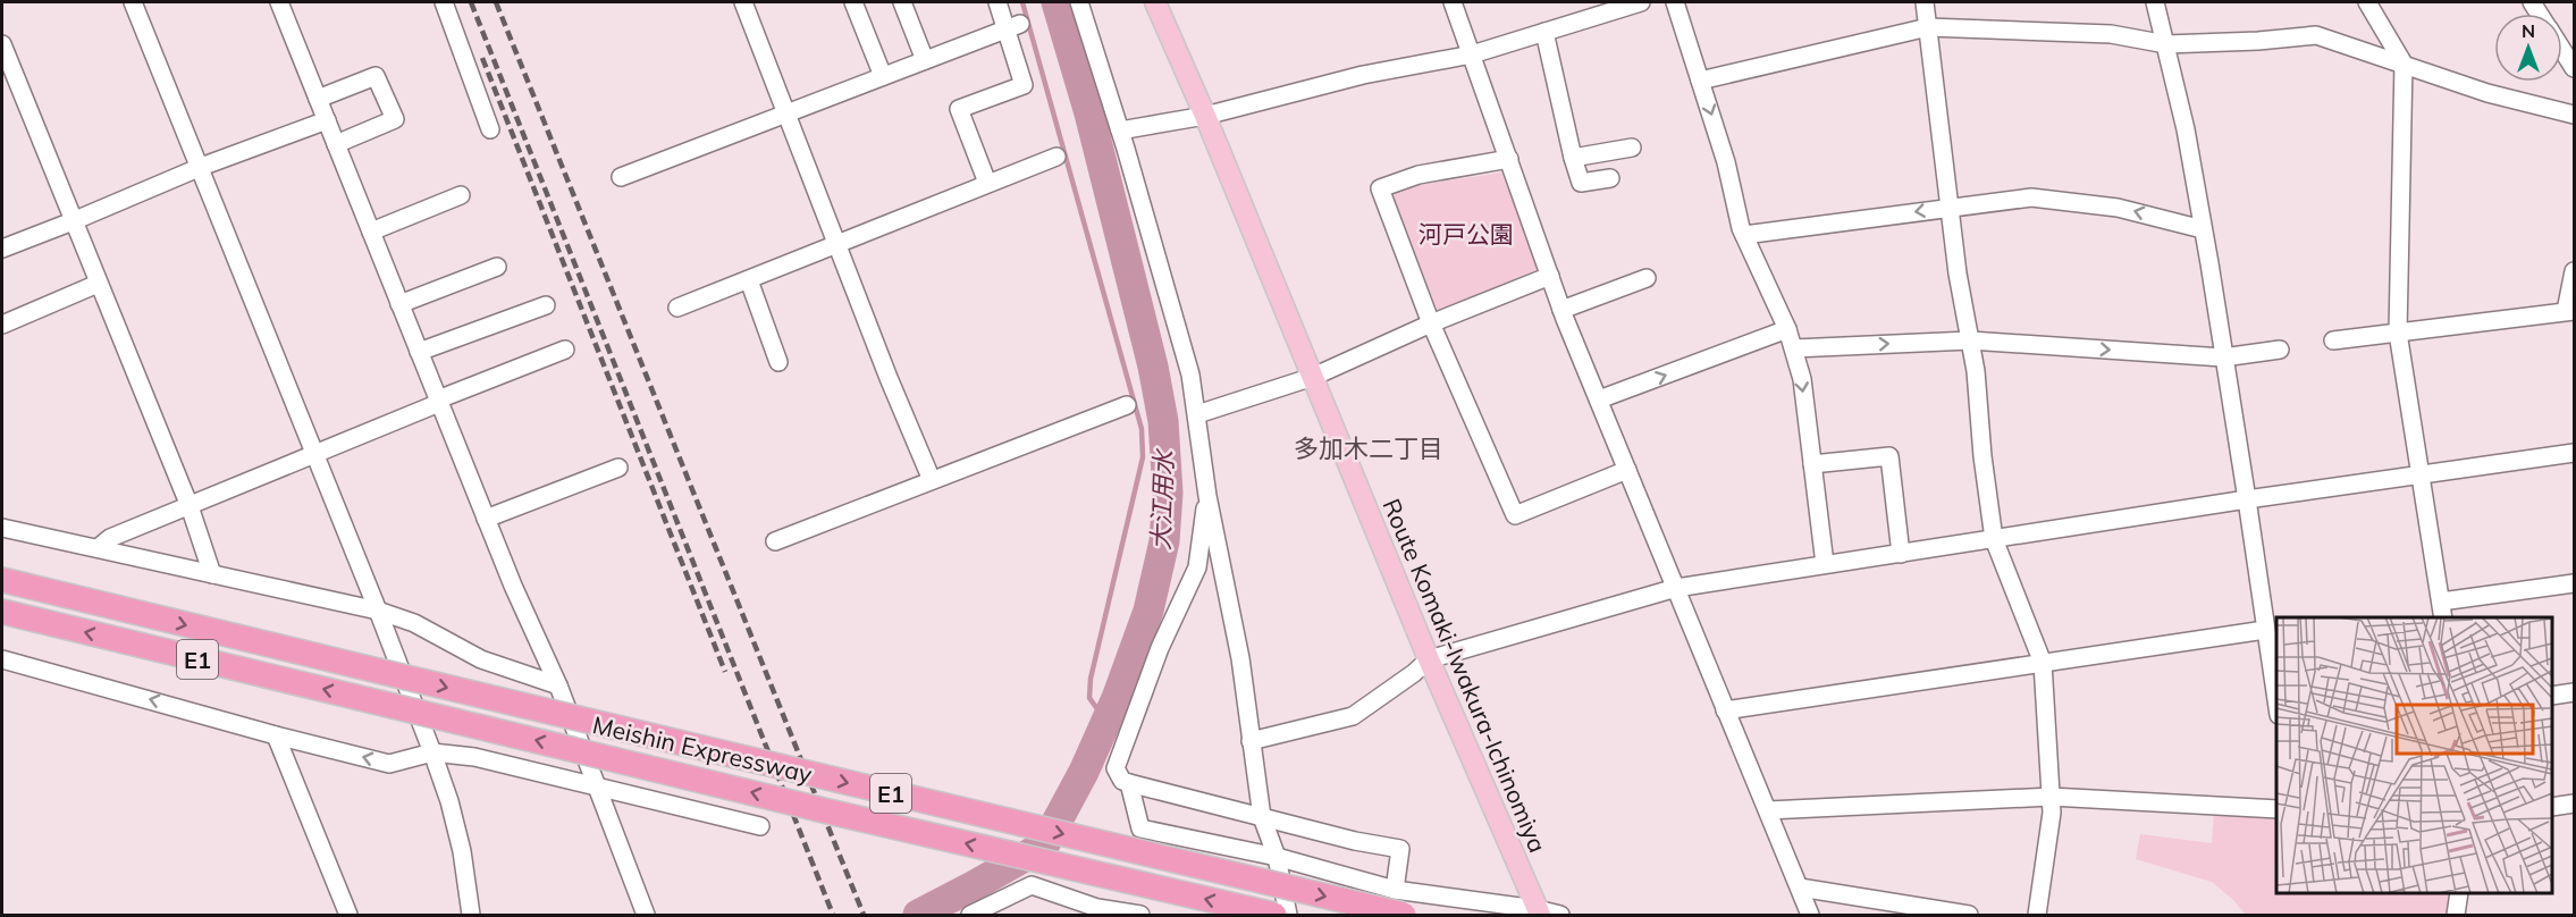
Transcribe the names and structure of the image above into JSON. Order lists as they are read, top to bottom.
{
  "streets": {
    "highway": ["E1", "Meishin Expressway"],
    "main road": ["Route Komaki-Iwakura-Ichinomiya"]
  },
  "districts": ["多加木二丁目"],
  "water": ["大江用水"],
  "parks": ["河戸公園"],
  "north": "top"
}
